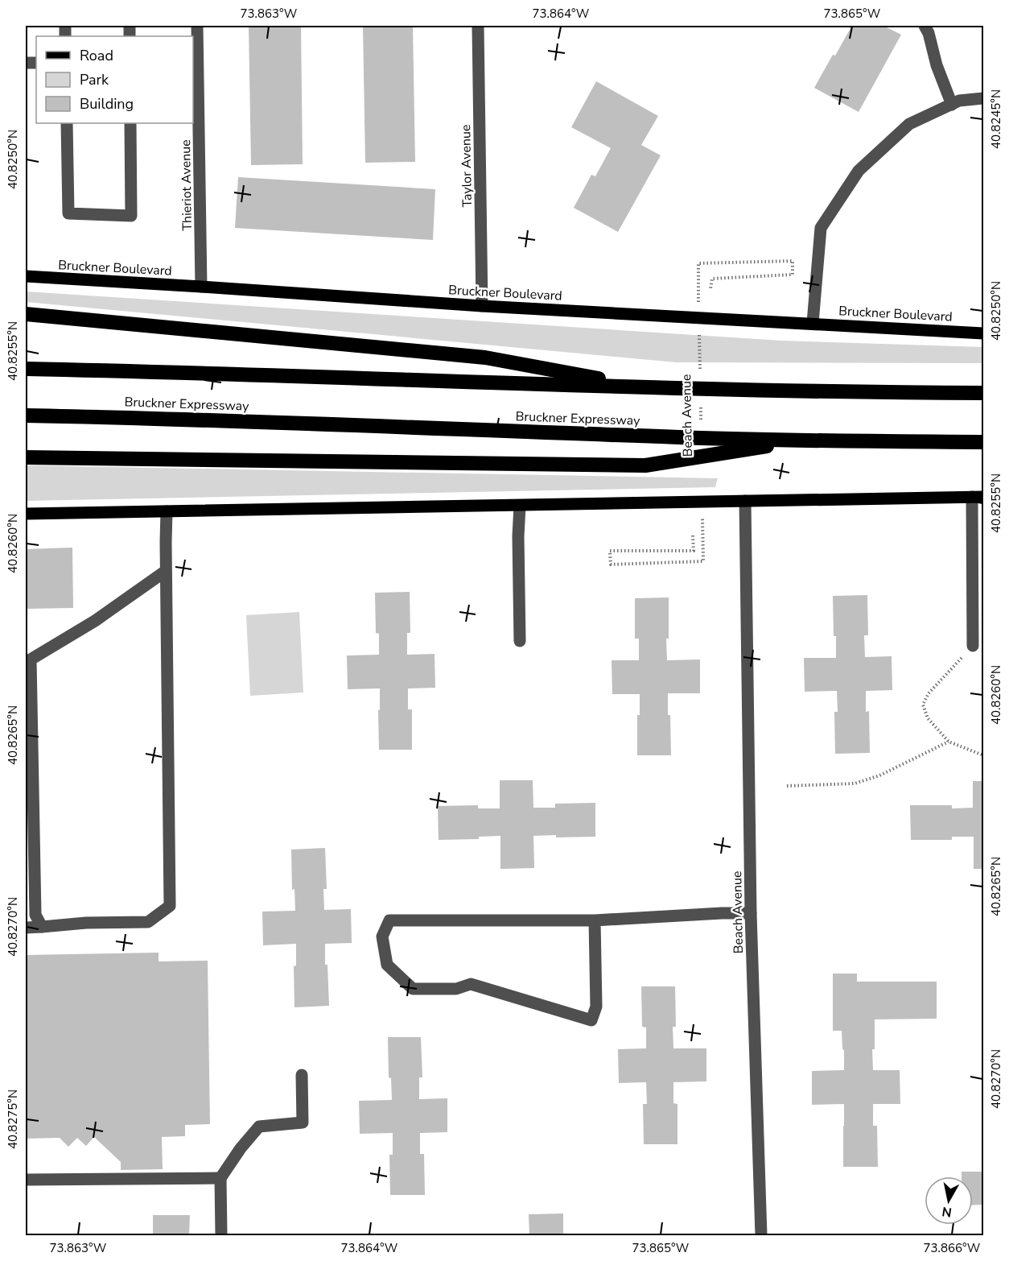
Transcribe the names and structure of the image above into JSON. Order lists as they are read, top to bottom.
{
  "streets": {
    "highway": ["Bruckner Expressway"],
    "main road": ["Bruckner Boulevard"],
    "street": ["Taylor Avenue", "Thieriot Avenue", "Beach Avenue"]
  },
  "crossings": [
    ["Taylor Avenue", "Bruckner Boulevard"],
    ["Thieriot Avenue", "Bruckner Boulevard"]
  ],
  "legend": ["Road", "Park", "Building"],
  "north": "bottom",
  "coordinates": [
    "73.863°W",
    "73.864°W",
    "73.865°W",
    "40.8245°N",
    "40.8250°N",
    "40.8255°N",
    "40.8260°N",
    "40.8265°N",
    "40.8270°N",
    "40.8275°N",
    "73.866°W"
  ]
}
